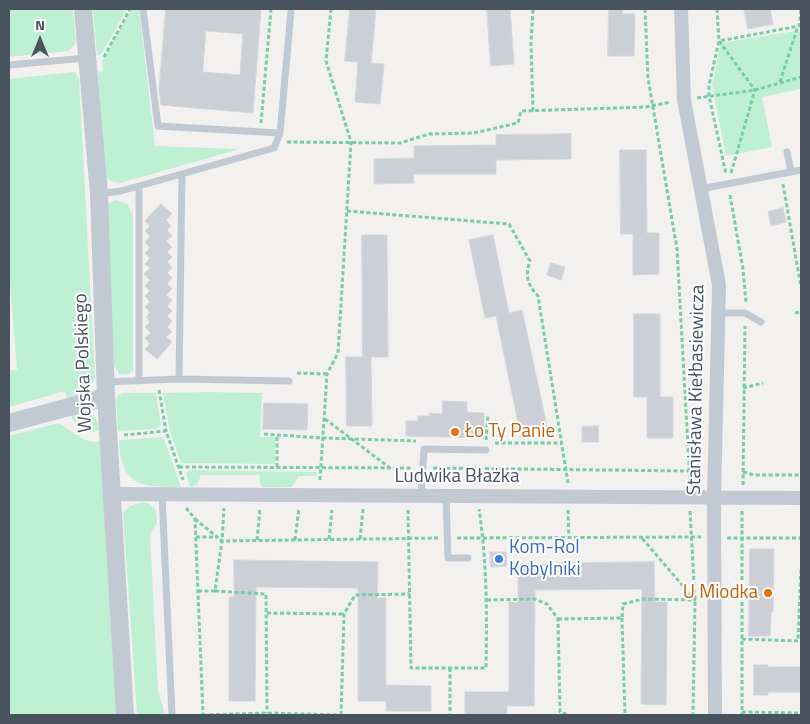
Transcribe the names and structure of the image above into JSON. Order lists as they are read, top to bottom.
{
  "streets": {
    "street": ["Wojska Polskiego", "Stanisława Kiełbasiewicza", "Ludwika Błażka"]
  },
  "crossings": [
    ["Wojska Polskiego", "Ludwika Błażka"],
    ["Stanisława Kiełbasiewicza", "Ludwika Błażka"]
  ],
  "places": ["Ło Ty Panie", "Kom-Rol Kobylniki", "U Miodka"],
  "north": "top"
}
